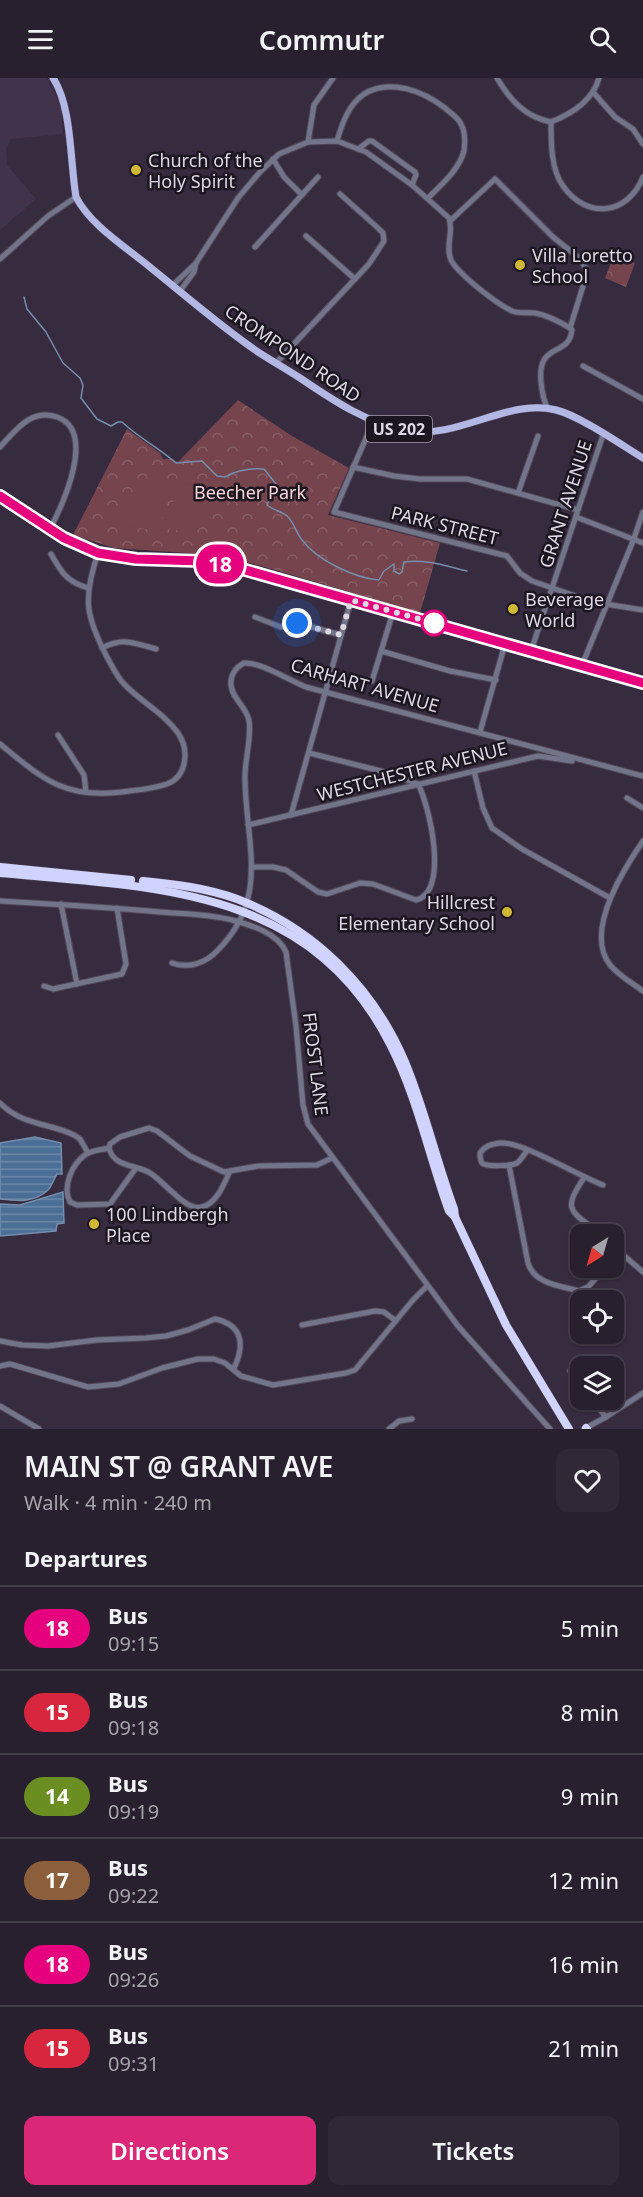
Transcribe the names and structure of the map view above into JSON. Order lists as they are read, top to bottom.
{
  "streets": {
    "main road": ["CROMPOND ROAD", "US 202"],
    "street": [
      "GRANT AVENUE",
      "PARK STREET",
      "CARHART AVENUE",
      "WESTCHESTER AVENUE",
      "FROST LANE"
    ]
  },
  "crossings": [
    ["CROMPOND ROAD", "GRANT AVENUE"],
    ["GRANT AVENUE", "PARK STREET"],
    ["CARHART AVENUE", "WESTCHESTER AVENUE"],
    ["CARHART AVENUE", "FROST LANE"]
  ],
  "parks": ["Beecher Park"],
  "places": [
    "Church of the Holy Spirit",
    "Villa Loretto School",
    "Beverage World",
    "Hillcrest Elementary School",
    "100 Lindbergh Place"
  ],
  "lines": ["bus line 18"],
  "north": "bottom left",
  "page": {
    "header": "Commutr",
    "on_map": "18",
    "heading": [
      ["MAIN ST @ GRANT AVE", "Walk · 4 min · 240 m"],
      "Departures"
    ],
    "list": [
      {
        "mark": "18",
        "name": "Bus",
        "note": "09:15",
        "value": "5 min"
      },
      {
        "mark": "15",
        "name": "Bus",
        "note": "09:18",
        "value": "8 min"
      },
      {
        "mark": "14",
        "name": "Bus",
        "note": "09:19",
        "value": "9 min"
      },
      {
        "mark": "17",
        "name": "Bus",
        "note": "09:22",
        "value": "12 min"
      },
      {
        "mark": "18",
        "name": "Bus",
        "note": "09:26",
        "value": "16 min"
      },
      {
        "mark": "15",
        "name": "Bus",
        "note": "09:31",
        "value": "21 min"
      }
    ],
    "buttons": ["Directions", "Tickets"]
  }
}
